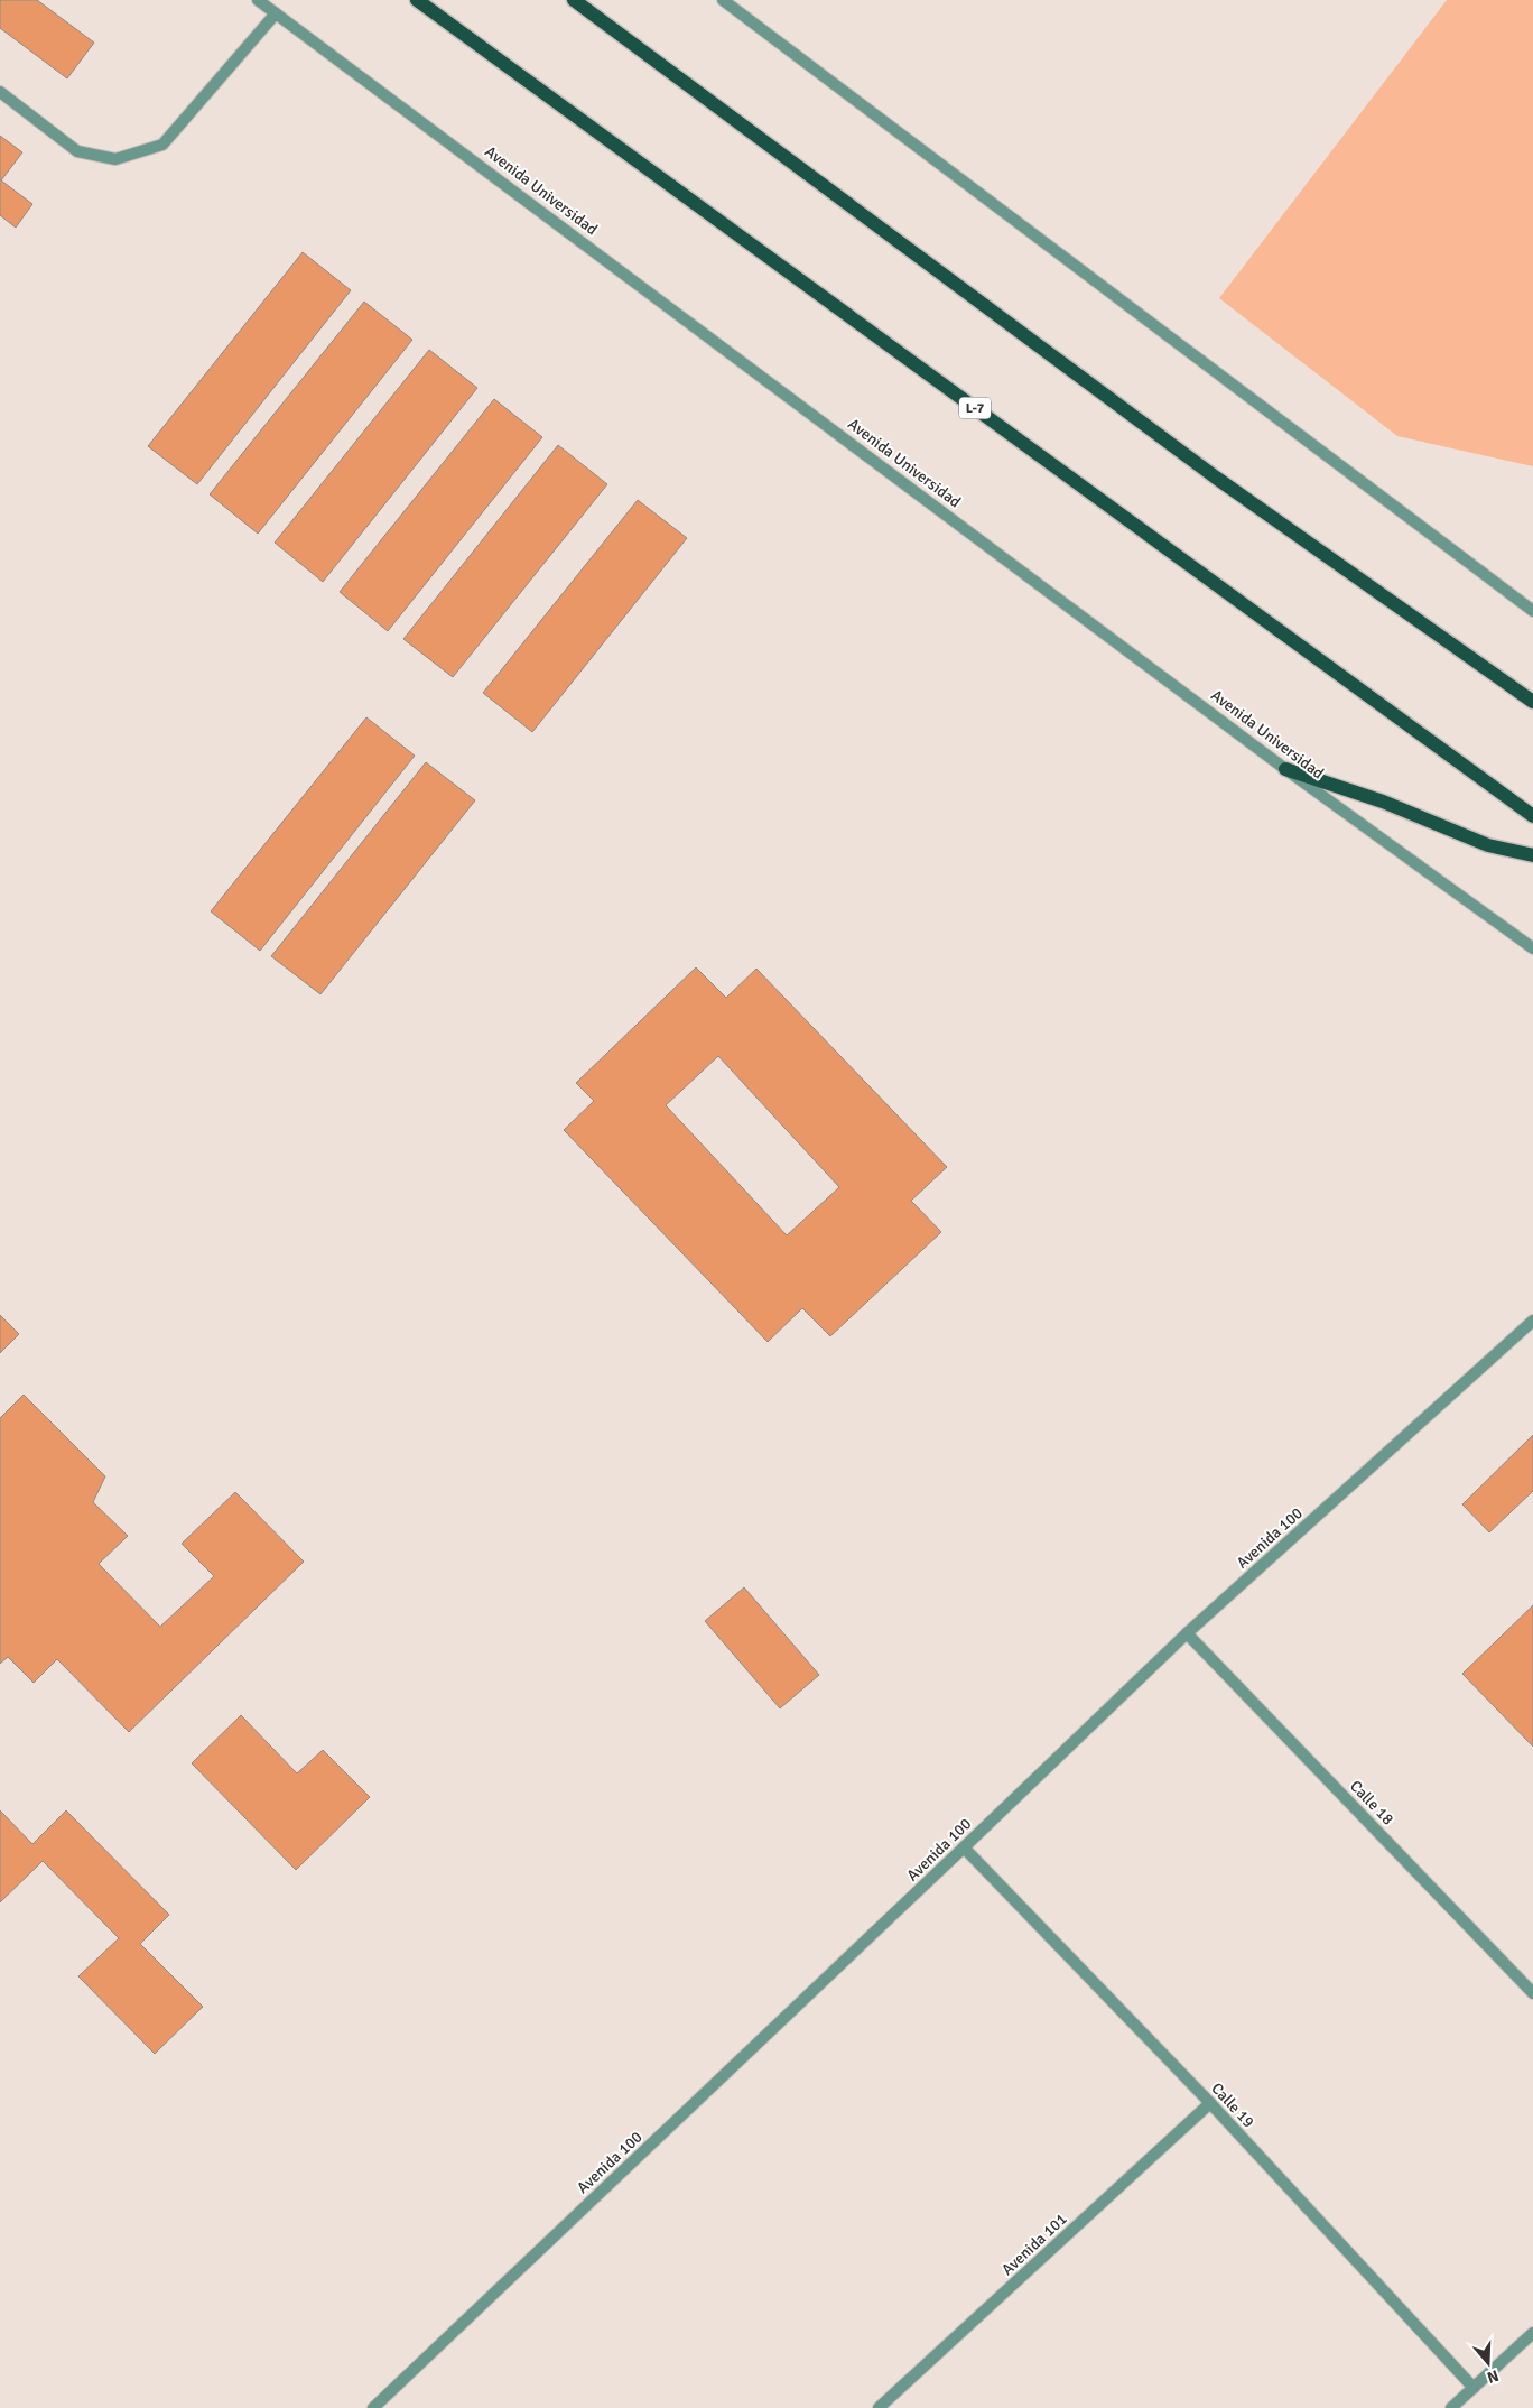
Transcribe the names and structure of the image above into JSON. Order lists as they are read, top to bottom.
{
  "streets": {
    "main road": ["L-7"],
    "street": [
      "Avenida Universidad",
      "Avenida 100",
      "Calle 18",
      "Calle 19",
      "Avenida 101"
    ]
  },
  "crossings": [
    ["Avenida 100", "Calle 18"],
    ["Avenida 100", "Calle 19"],
    ["Calle 19", "Avenida 101"]
  ],
  "north": "bottom"
}
